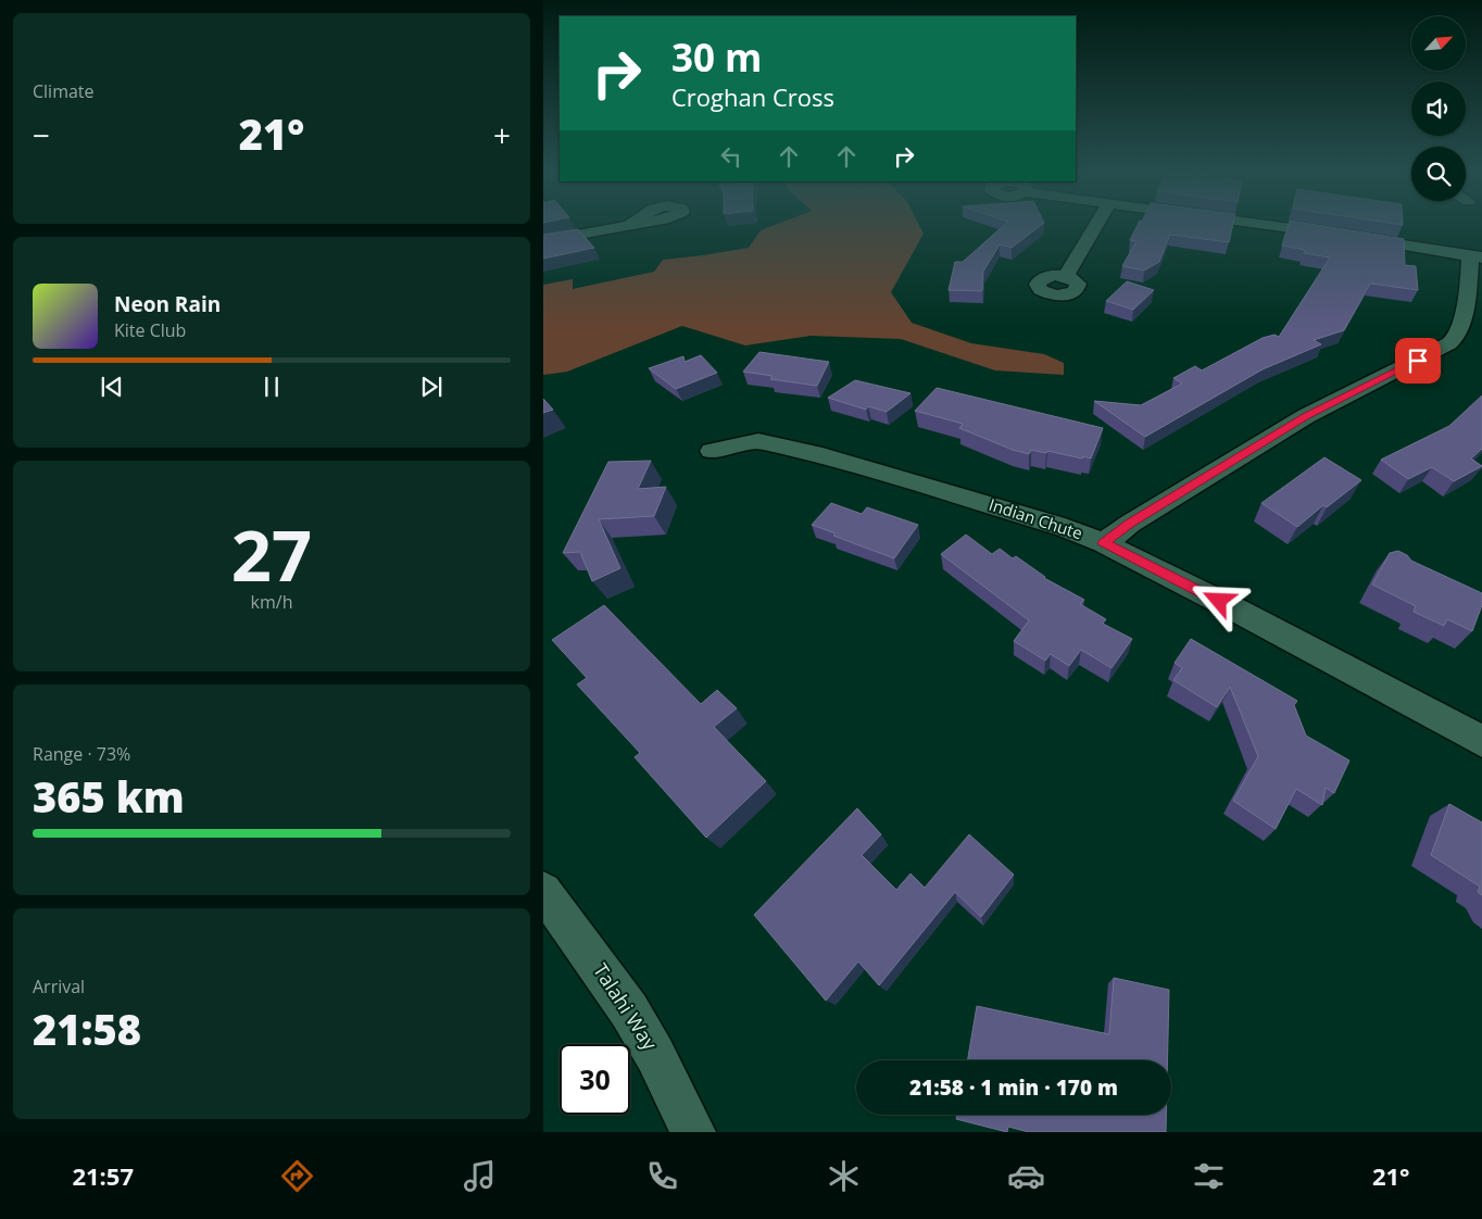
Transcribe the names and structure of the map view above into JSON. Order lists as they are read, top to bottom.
{
  "streets": {
    "street": ["Indian Chute", "Talahi Way"]
  },
  "north": "top right",
  "page": {
    "tile": [
      "Climate",
      ["27", "km/h"],
      ["Range · 73%", "365 km"],
      ["Arrival", "21:58"]
    ],
    "turn": ["30 m", "Croghan Cross"],
    "heat": ["−", "21°", "+"],
    "song": ["Neon Rain", "Kite Club"],
    "limit": "30",
    "trip": "21:58 · 1 min · 170 m",
    "tabs": ["21:57", "21°"]
  }
}
